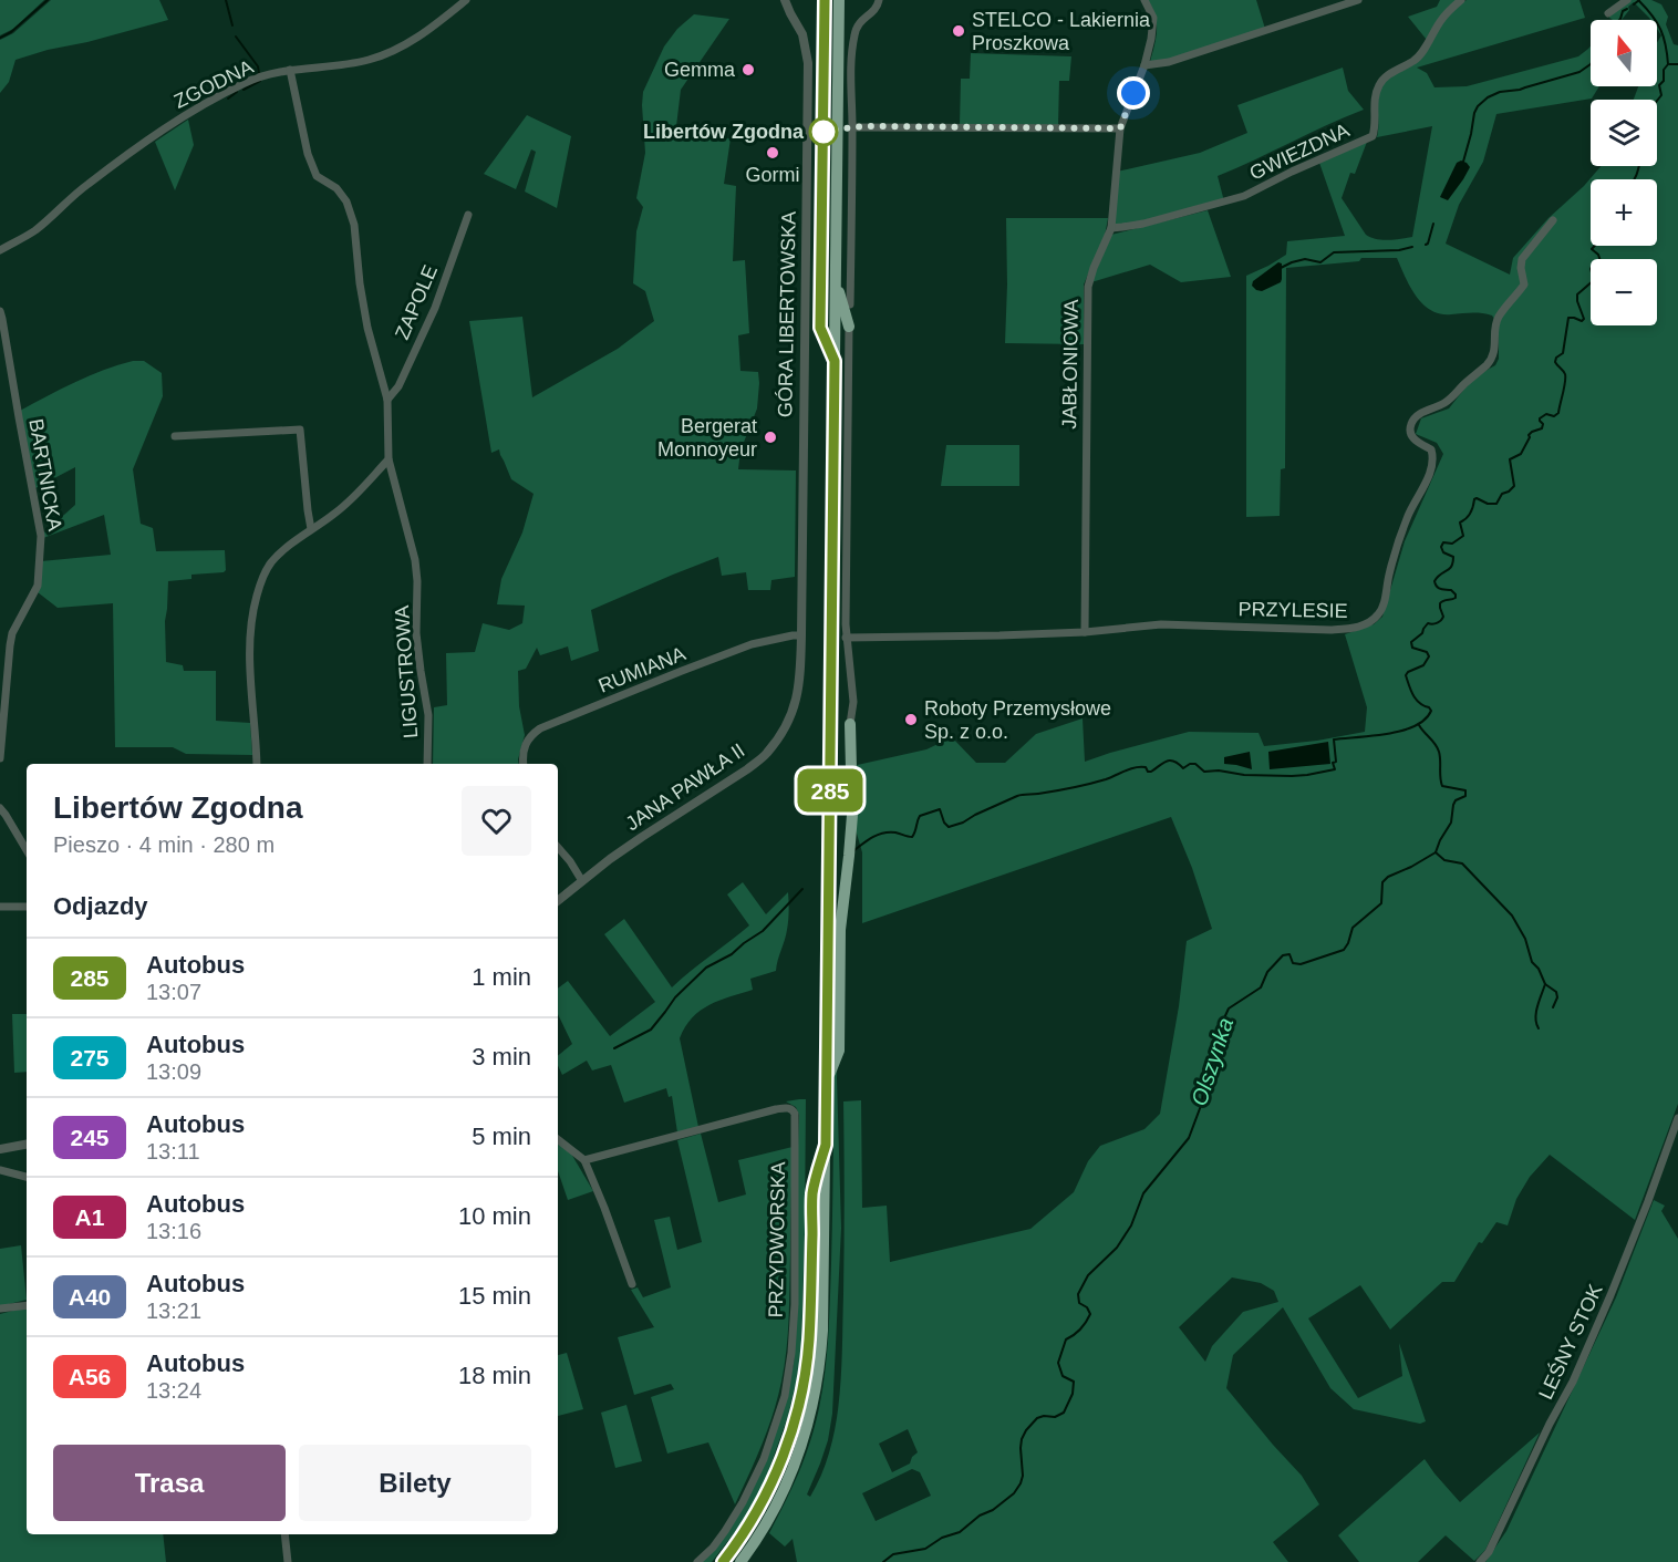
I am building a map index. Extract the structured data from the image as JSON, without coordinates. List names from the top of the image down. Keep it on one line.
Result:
{"streets":{"highway":["GÓRA LIBERTOWSKA"],"street":["ZGODNA","GWIEZDNA","ZAPOLE","JABŁONIOWA","BARTNICKA","PRZYLESIE","RUMIANA","LIGUSTROWA","JANA PAWŁA II","PRZYDWORSKA","LEŚNY STOK"]},"crossings":[["ZGODNA","LIGUSTROWA"],["GWIEZDNA","JABŁONIOWA"],["ZAPOLE","LIGUSTROWA"],["GÓRA LIBERTOWSKA","RUMIANA"],["GÓRA LIBERTOWSKA","JANA PAWŁA II"],["JABŁONIOWA","PRZYLESIE"],["RUMIANA","JANA PAWŁA II"]],"water":["Olszynka"],"places":["STELCO - Lakiernia Proszkowa","Gemma","Libertów Zgodna","Gormi","Bergerat Monnoyeur","Roboty Przemysłowe Sp. z o.o."],"lines":["bus line 285"],"north":"top","page":{"on_map":"285","map_buttons":["+","−"],"heading":[["Libertów Zgodna","Pieszo · 4 min · 280 m"],"Odjazdy"],"list":[{"mark":"285","name":"Autobus","note":"13:07","value":"1 min"},{"mark":"275","name":"Autobus","note":"13:09","value":"3 min"},{"mark":"245","name":"Autobus","note":"13:11","value":"5 min"},{"mark":"A1","name":"Autobus","note":"13:16","value":"10 min"},{"mark":"A40","name":"Autobus","note":"13:21","value":"15 min"},{"mark":"A56","name":"Autobus","note":"13:24","value":"18 min"}],"buttons":["Trasa","Bilety"]}}
